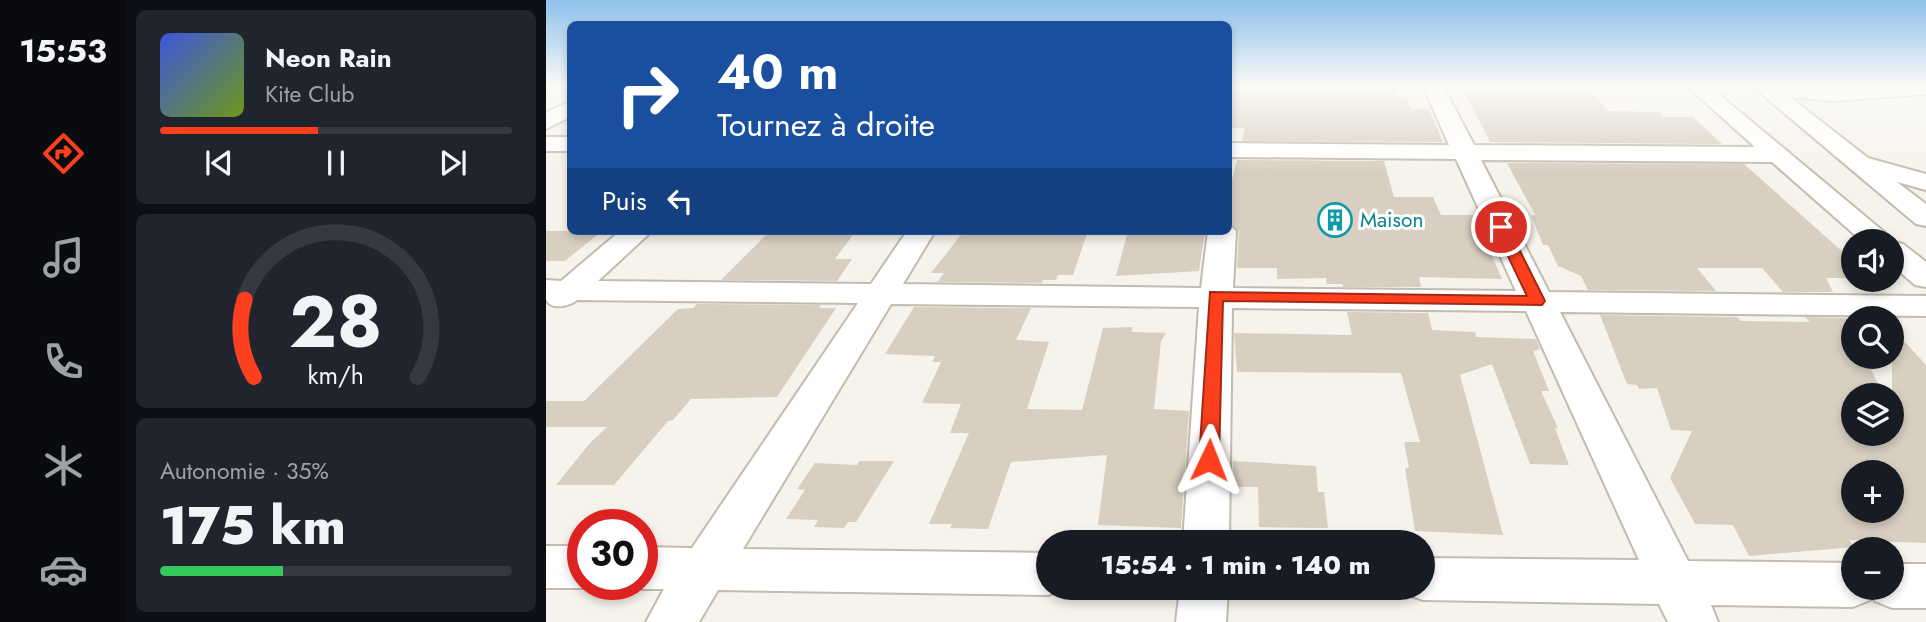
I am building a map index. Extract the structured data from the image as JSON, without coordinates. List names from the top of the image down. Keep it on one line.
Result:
{"places":{"building":["Maison"]},"page":{"tabs":"15:53","turn":["40 m","Tournez à droite"],"song":["Neon Rain","Kite Club"],"then":"Puis","map_buttons":["+","−"],"tile":["Autonomie · 35%","175 km"],"limit":"30","trip":"15:54 · 1 min · 140 m","gauge":["28","km/h"]}}
